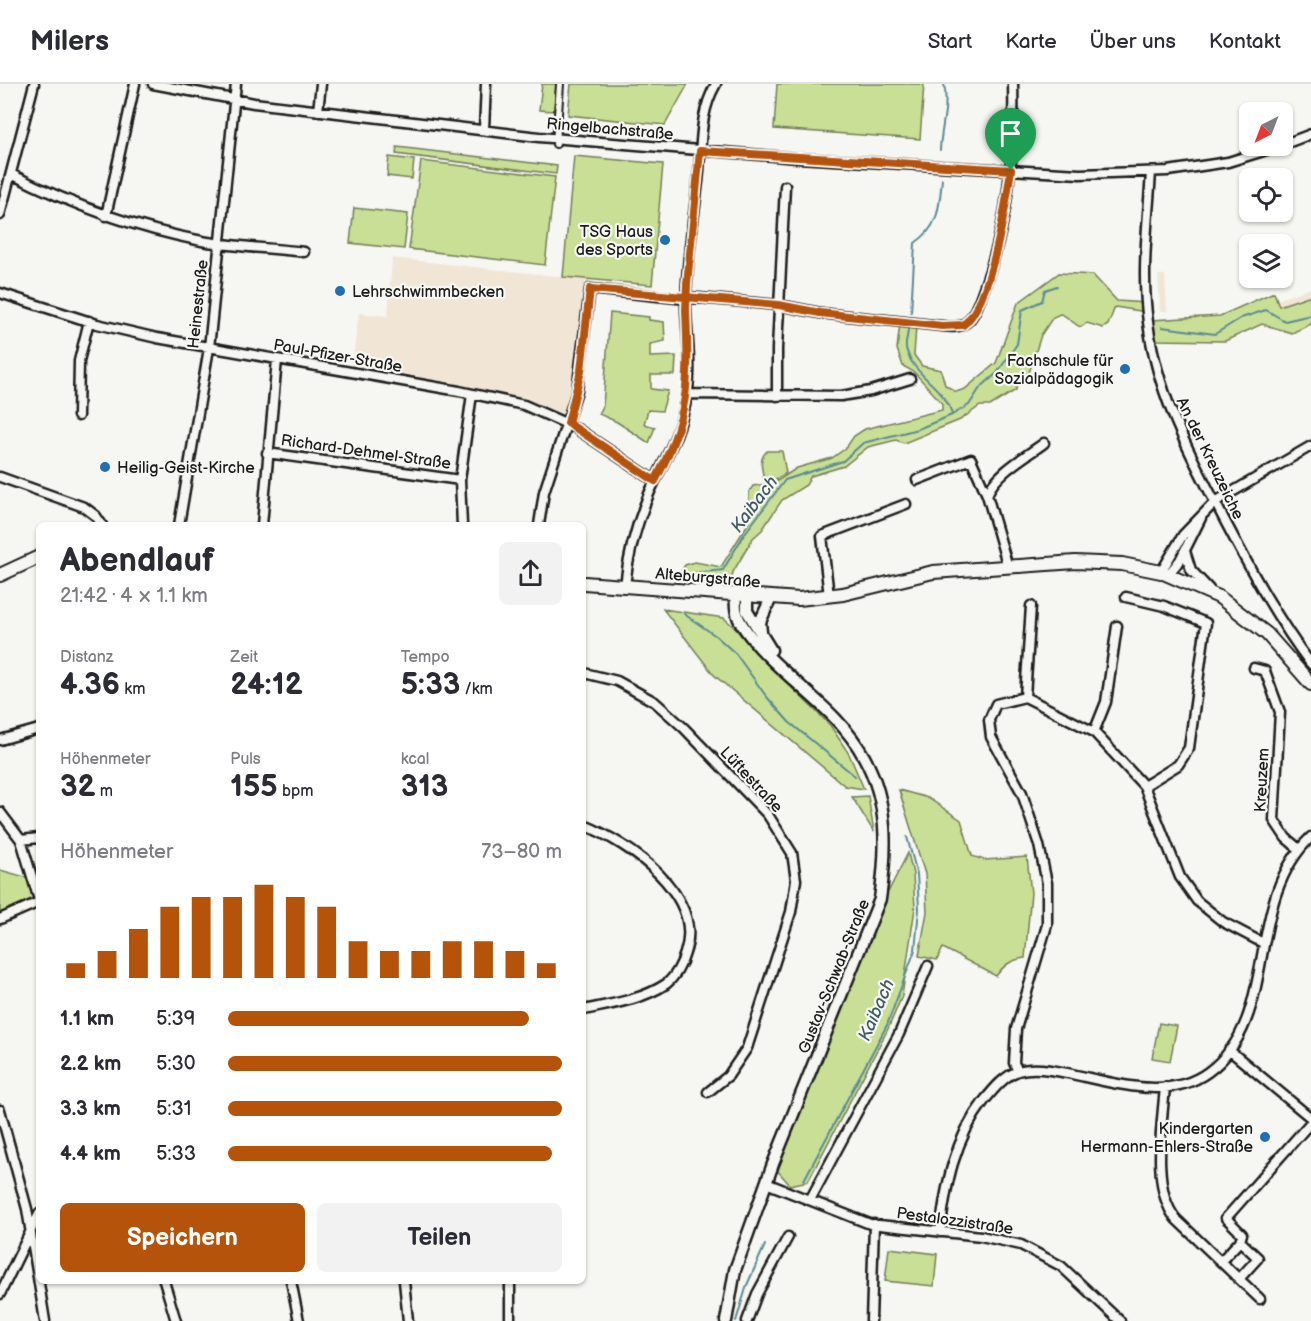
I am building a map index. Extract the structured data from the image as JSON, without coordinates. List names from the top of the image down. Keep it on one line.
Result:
{"streets":{"main road":["Alteburgstraße"],"street":["Ringelbachstraße","Heinestraße","Paul-Pfizer-Straße","Richard-Dehmel-Straße","An der Kreuzeiche","Lüftestraße","Kreuzem","Gustav-Schwab-Straße","Pestalozzistraße"]},"crossings":[["Ringelbachstraße","Heinestraße"],["Ringelbachstraße","An der Kreuzeiche"],["Heinestraße","Paul-Pfizer-Straße"],["Alteburgstraße","Gustav-Schwab-Straße"],["Gustav-Schwab-Straße","Pestalozzistraße"]],"water":["Kaibach"],"places":["TSG Haus des Sports","Lehrschwimmbecken","Fachschule für Sozialpädagogik","Heilig-Geist-Kirche","Kindergarten Hermann-Ehlers-Straße"],"north":"bottom left","page":{"header":"Milers","nav":["Start","Karte","Über uns","Kontakt"],"heading":["Abendlauf","21:42 · 4 × 1.1 km"],"stats":[["Distanz","4.36 km"],["Zeit","24:12"],["Tempo","5:33 /km"],["Höhenmeter","32 m"],["Puls","155 bpm"],["kcal","313"]],"chart":["Höhenmeter","73–80 m"],"list":[{"name":"1.1 km","note":"5:39"},{"name":"2.2 km","note":"5:30"},{"name":"3.3 km","note":"5:31"},{"name":"4.4 km","note":"5:33"}],"buttons":["Speichern","Teilen"]}}
